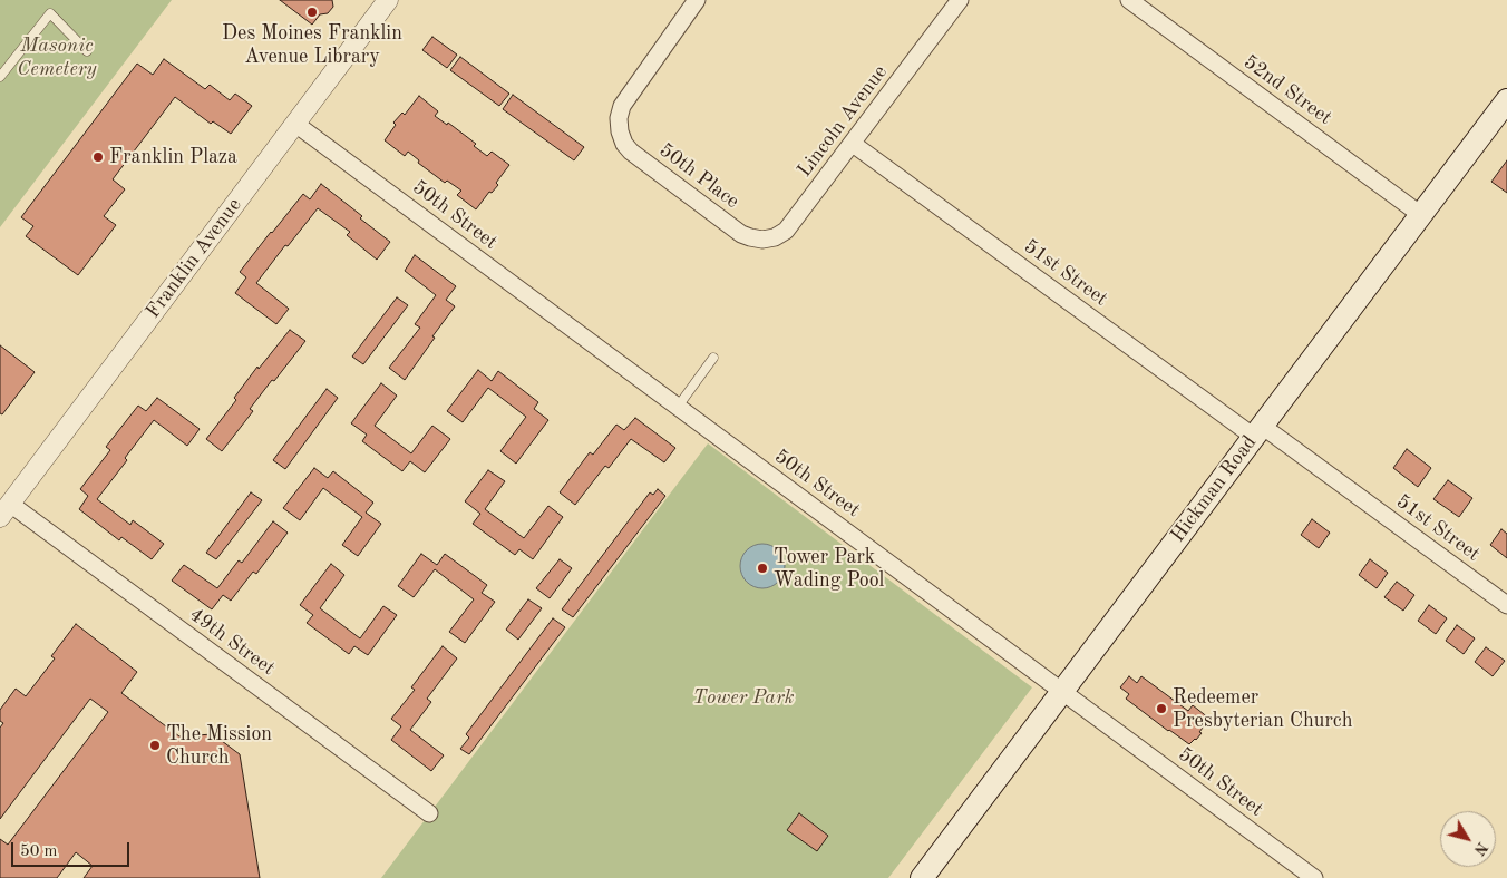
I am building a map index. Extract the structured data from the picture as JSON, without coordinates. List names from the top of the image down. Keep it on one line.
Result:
{"streets":{"main road":["Hickman Road"],"street":["52nd Street","Lincoln Avenue","50th Place","50th Street","Franklin Avenue","51st Street","49th Street"]},"crossings":[["52nd Street","Hickman Road"],["Lincoln Avenue","50th Place"],["Lincoln Avenue","51st Street"],["50th Street","Franklin Avenue"],["50th Street","Hickman Road"],["Franklin Avenue","49th Street"],["51st Street","Hickman Road"]],"parks":["Masonic Cemetery","Tower Park"],"places":["Des Moines Franklin Avenue Library","Franklin Plaza","Tower Park Wading Pool","Redeemer Presbyterian Church","The Mission Church"],"scale_bar":"50 m","north":"bottom right"}
